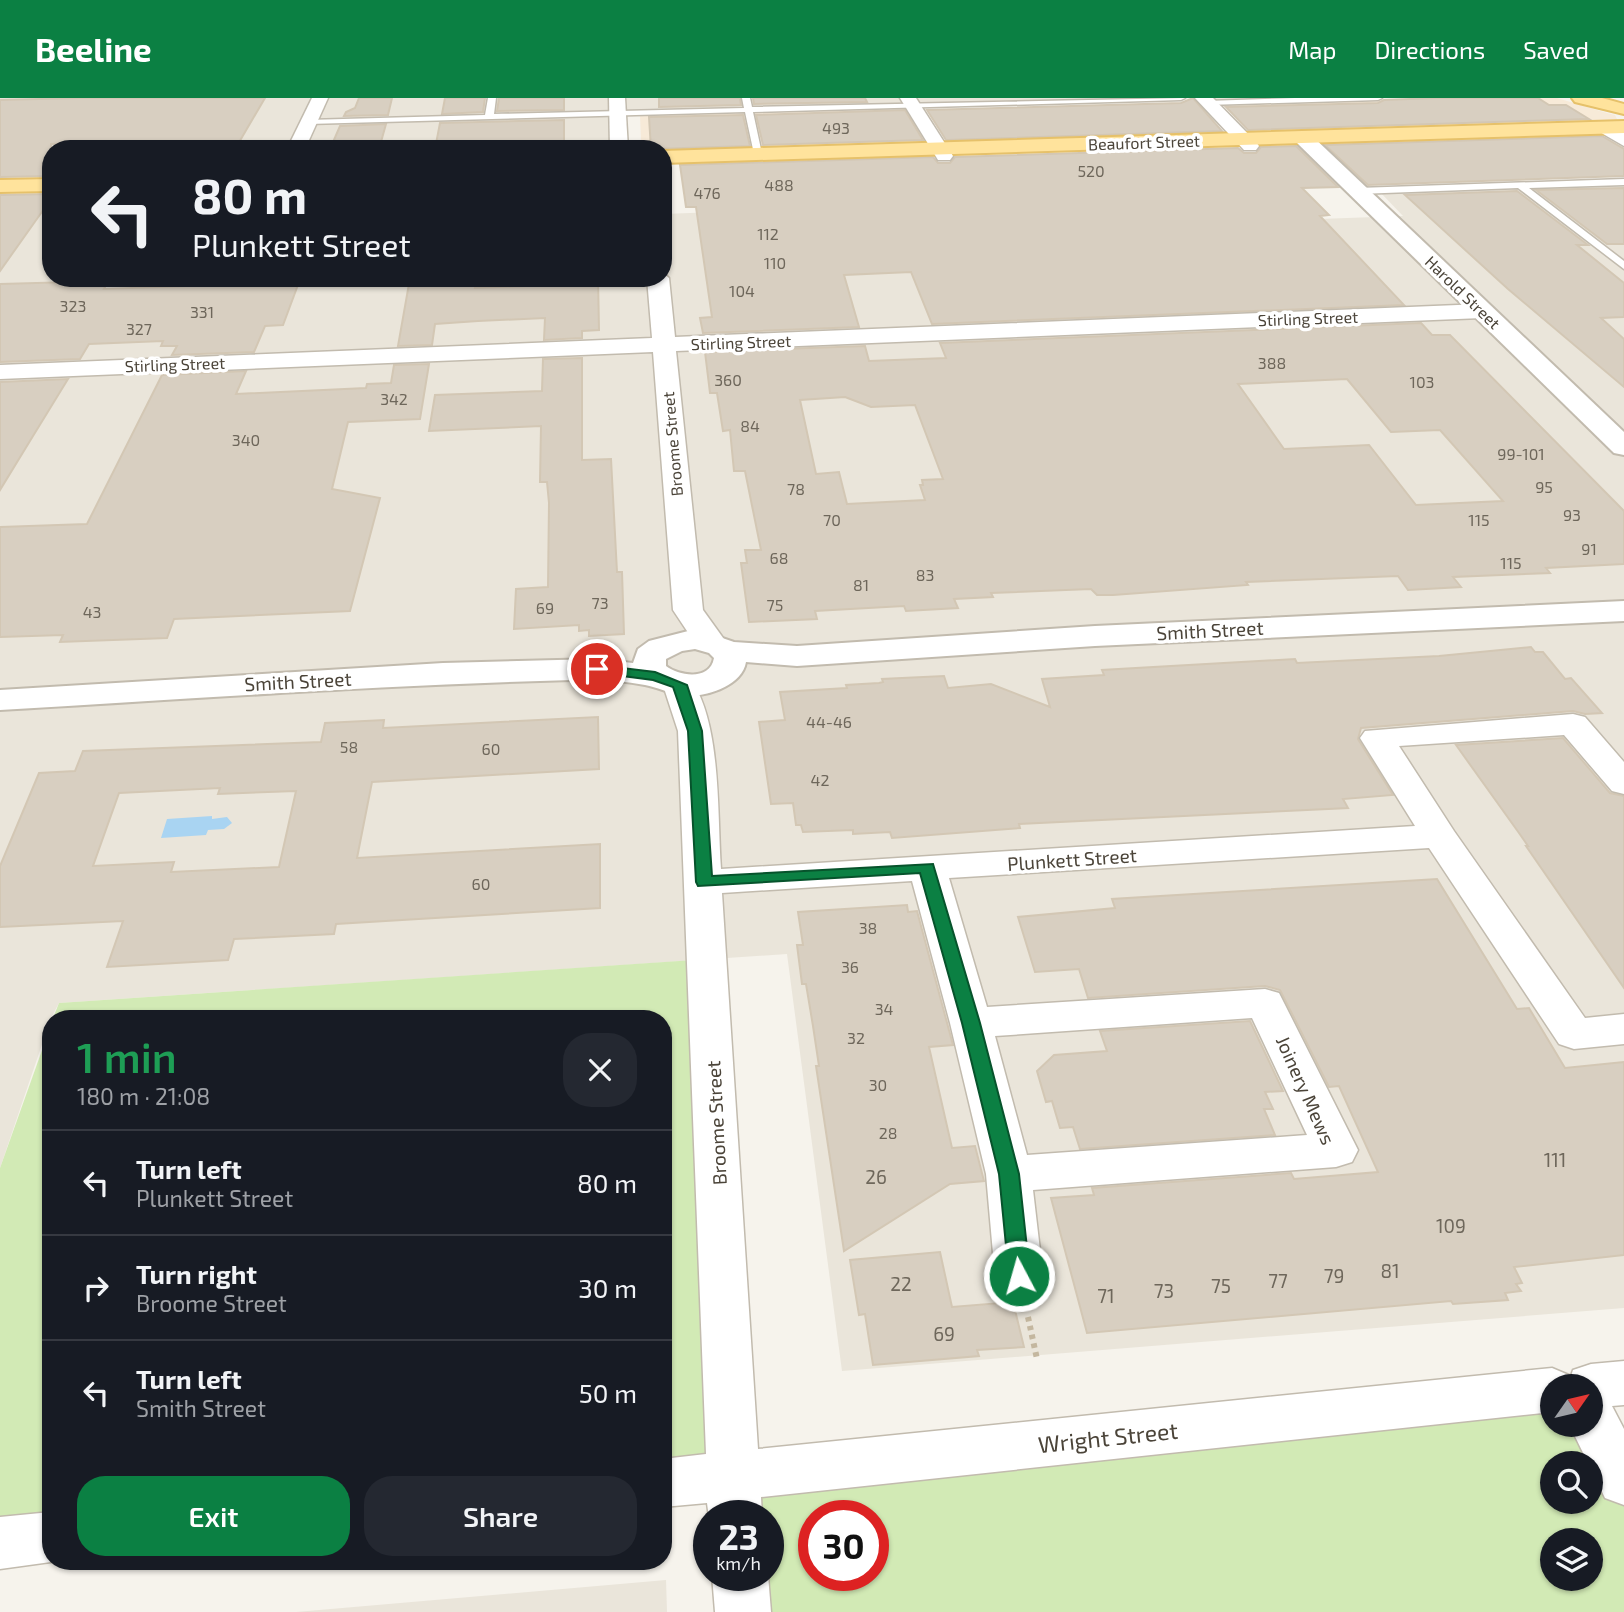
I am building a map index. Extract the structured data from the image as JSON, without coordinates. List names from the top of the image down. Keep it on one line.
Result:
{"streets":{"main road":["Beaufort Street"],"street":["Harold Street","Stirling Street","Broome Street","Smith Street","Plunkett Street","Joinery Mews","Wright Street"]},"crossings":[["Beaufort Street","Harold Street"],["Harold Street","Stirling Street"],["Stirling Street","Broome Street"],["Broome Street","Smith Street"],["Broome Street","Plunkett Street"],["Broome Street","Wright Street"]],"house_numbers":["493","520","488","476","112","110","104","323","331","327","388","360","103","342","84","340","99-101","95","78","93","70","115","91","68","115","83","81","73","75","69","43","44-46","58","60","42","60","38","36","34","32","30","28","111","26","109","81","79","77","22","75","73","71","69"],"north":"top right","page":{"header":"Beeline","nav":["Map","Directions","Saved"],"turn":["80 m","Plunkett Street"],"heading":["1 min","180 m · 21:08"],"list":[{"name":"Turn left","note":"Plunkett Street","value":"80 m"},{"name":"Turn right","note":"Broome Street","value":"30 m"},{"name":"Turn left","note":"Smith Street","value":"50 m"}],"buttons":["Exit","Share"],"speed":"23 km/h","limit":"30"}}
